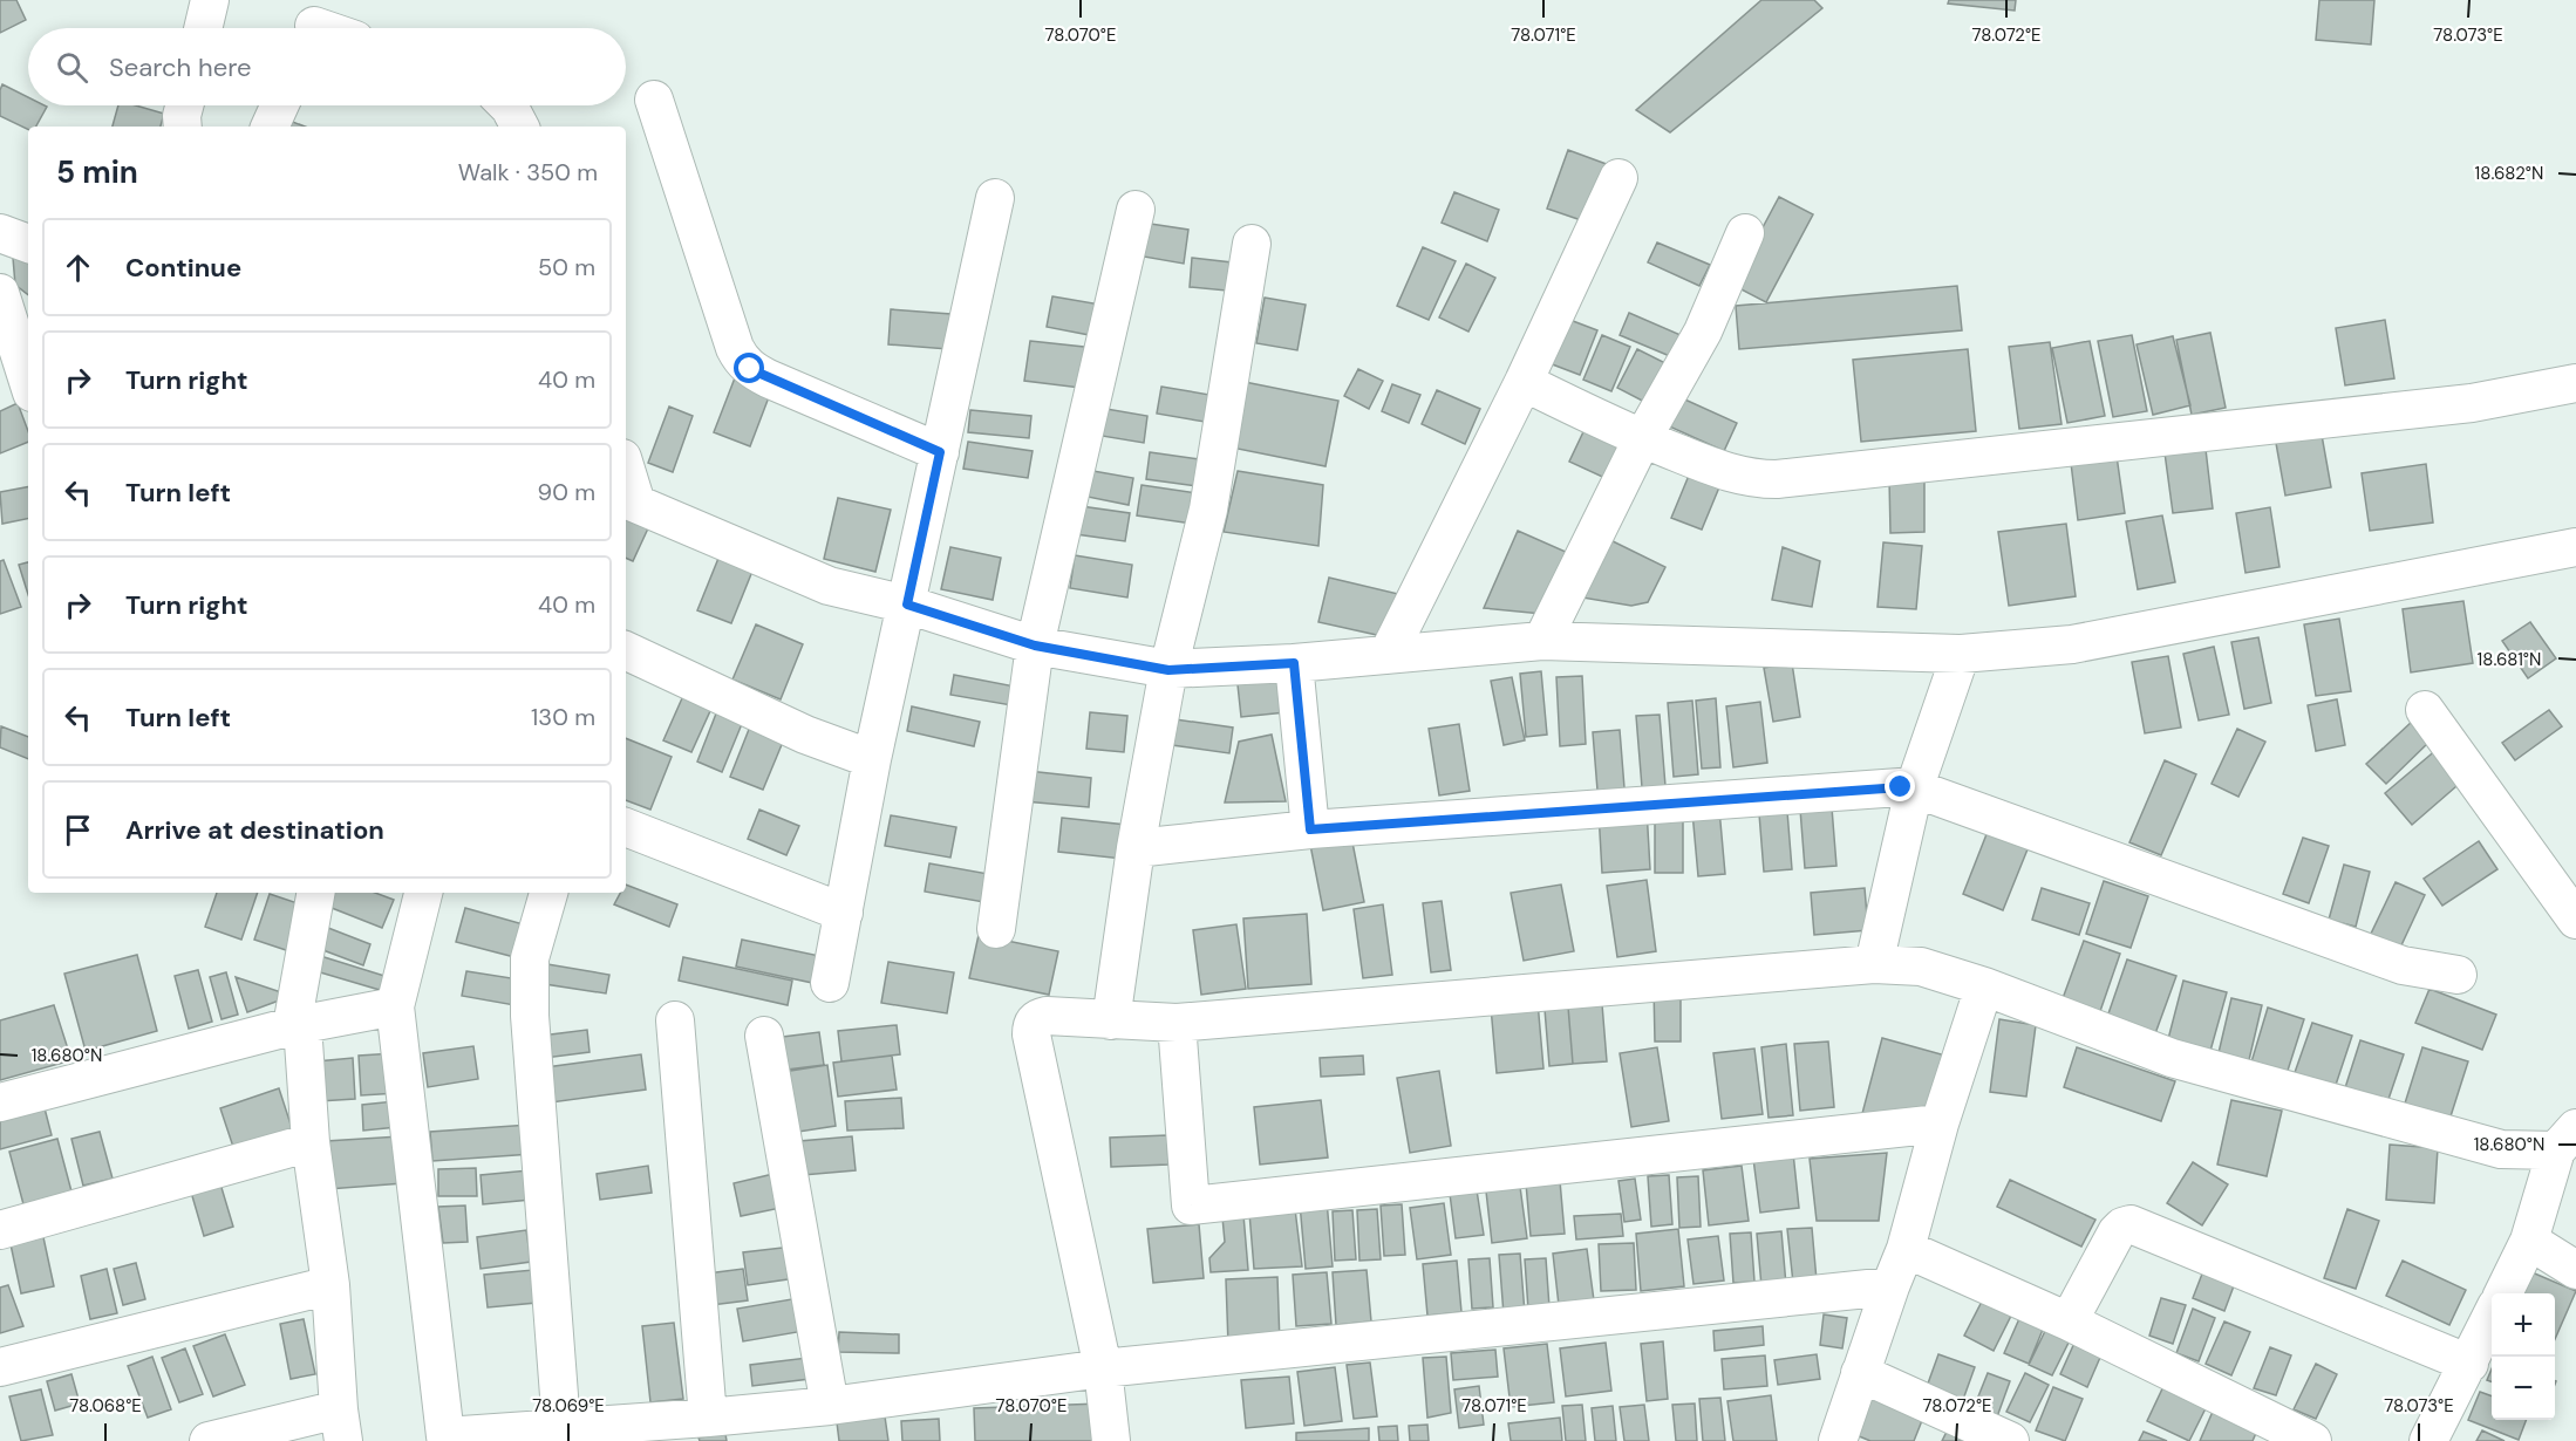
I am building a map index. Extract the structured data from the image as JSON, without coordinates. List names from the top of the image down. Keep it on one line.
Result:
{"page":{"search":"Search here","heading":["5 min","Walk · 350 m"],"list":[["Continue","50 m"],["Turn right","40 m"],["Turn left","90 m"],["Turn right","40 m"],["Turn left","130 m"],"Arrive at destination"],"map_buttons":["+","−"]},"coordinates":["78.070°E","78.071°E","78.072°E","78.073°E","18.682°N","18.681°N","18.680°N","78.068°E","78.069°E"]}
